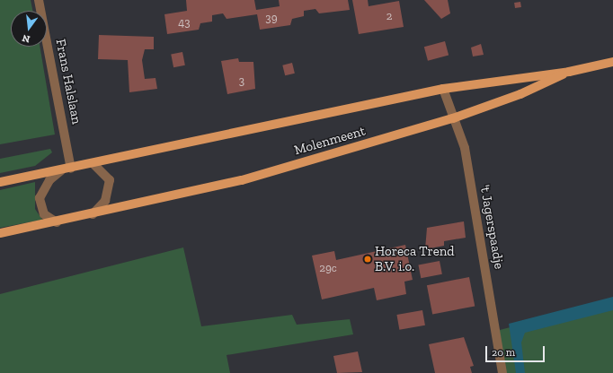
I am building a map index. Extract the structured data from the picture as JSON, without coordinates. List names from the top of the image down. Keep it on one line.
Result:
{"streets":{"main road":["Molenmeent"],"street":["Frans Halslaan","'t Jagerspaadje"]},"crossings":[["Frans Halslaan","Molenmeent"],["Molenmeent","'t Jagerspaadje"]],"places":["Horeca Trend B.V. i.o."],"house_numbers":["2","39","43","3","29c"],"scale_bar":"20 m","north":"bottom"}
